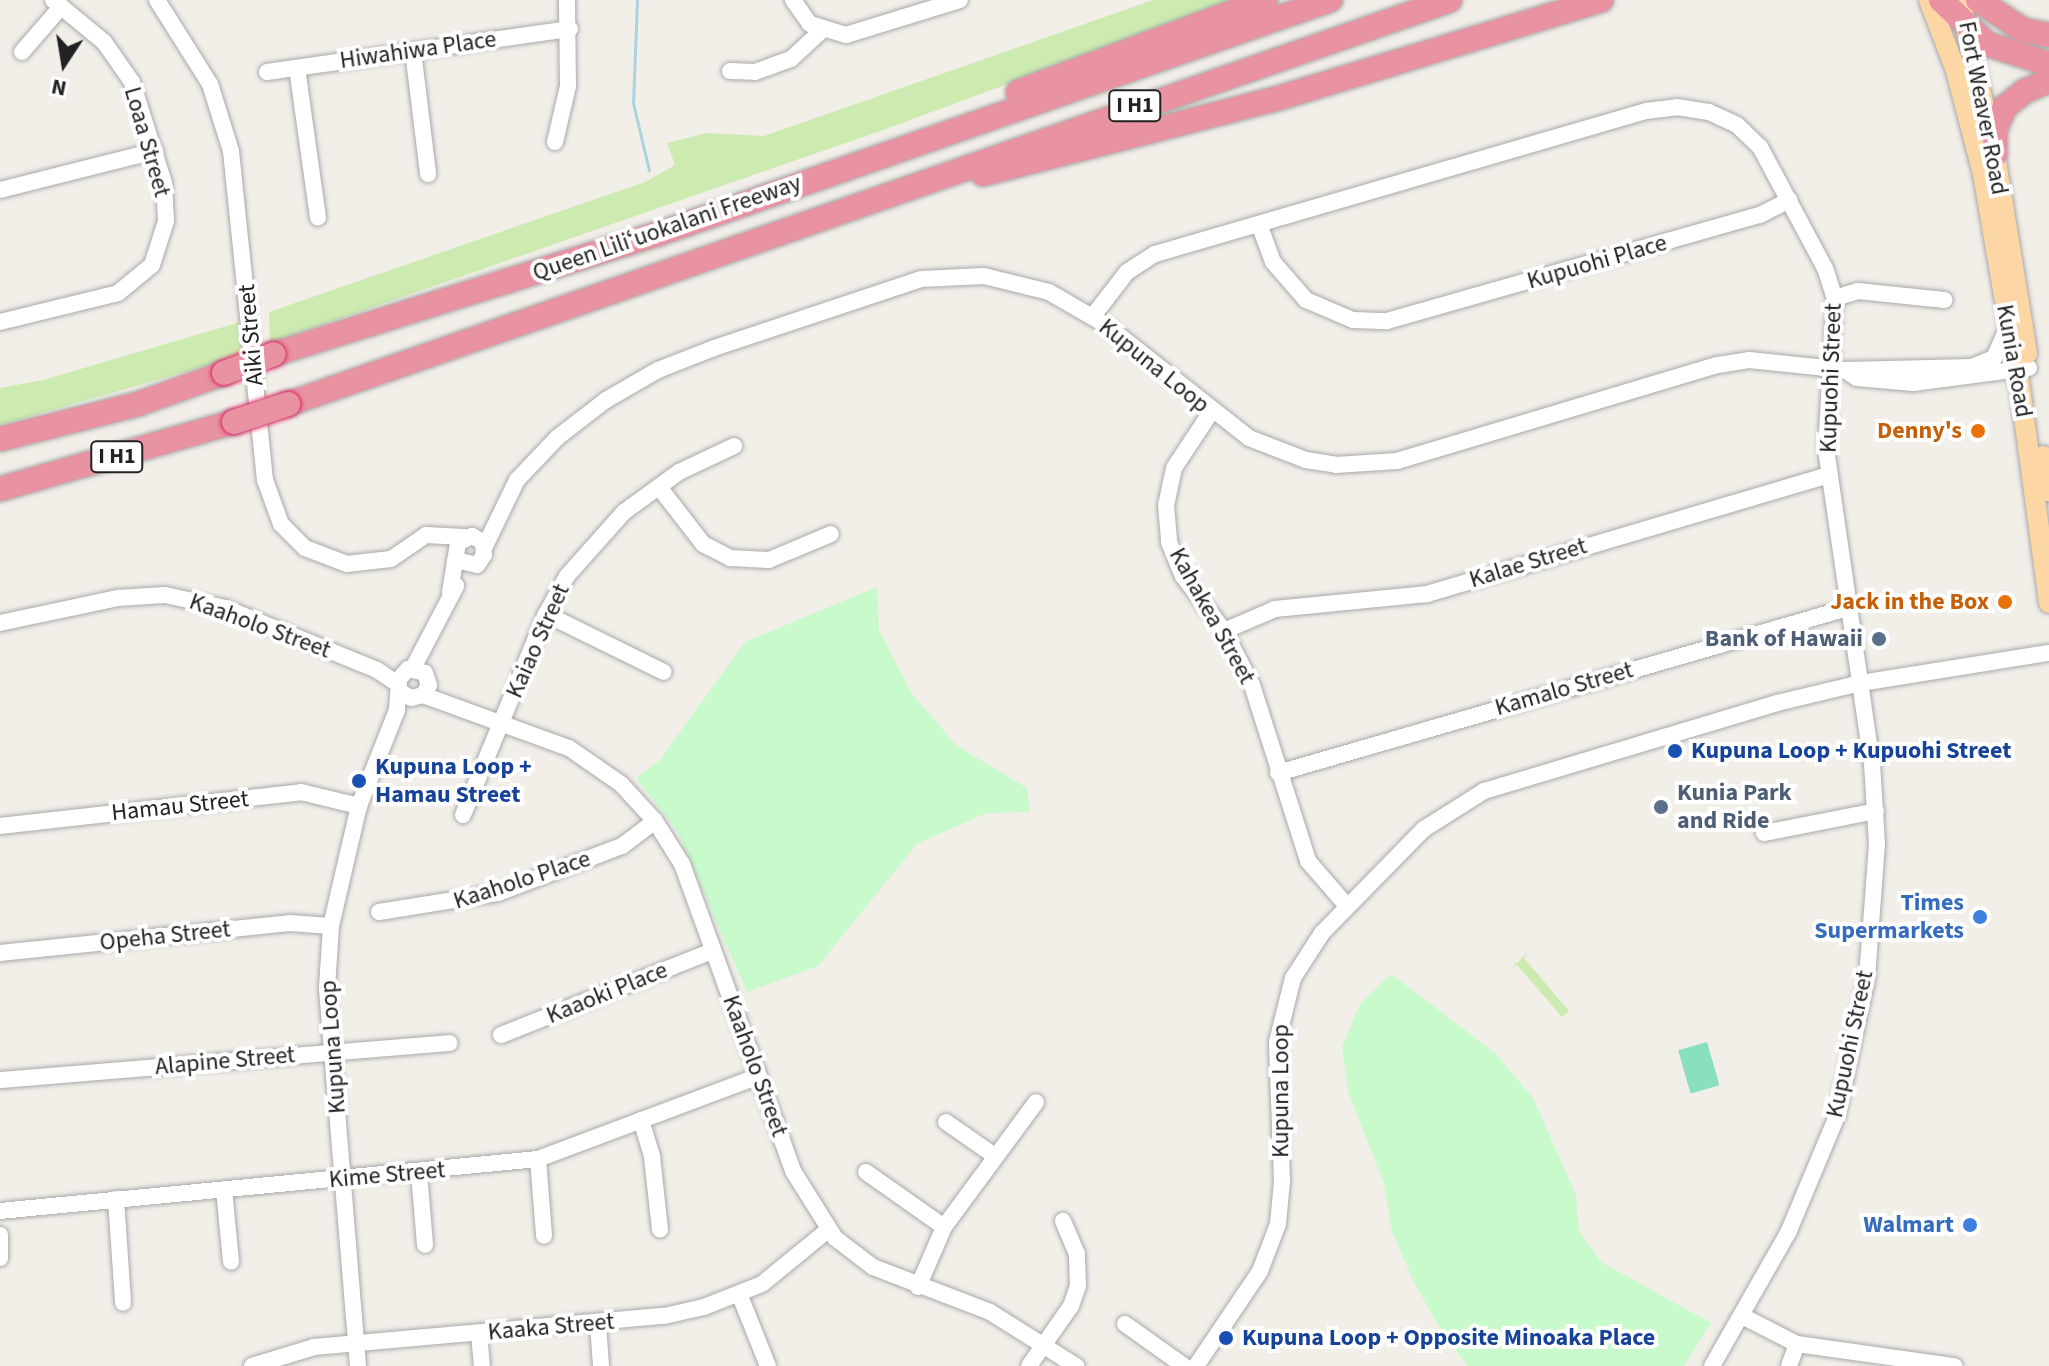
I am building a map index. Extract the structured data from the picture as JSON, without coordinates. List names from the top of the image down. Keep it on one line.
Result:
{"streets":{"highway":["I H1","Queen Liliʻuokalani Freeway"],"main road":["Fort Weaver Road","Kunia Road"],"street":["Hiwahiwa Place","Loaa Street","Kupuohi Place","Aiki Street","Kupuna Loop","Kupuohi Street","Kalae Street","Kahakea Street","Kaaholo Street","Kaiao Street","Kamalo Street","Hamau Street","Kaaholo Place","Opeha Street","Kaaoki Place","Alapine Street","Kime Street","Kaaka Street"]},"crossings":[["Fort Weaver Road","Kunia Road"],["Kupuohi Place","Kupuohi Street"],["Aiki Street","Kupuna Loop"],["Kunia Road","Kupuna Loop"],["Kupuna Loop","Kupuohi Street"],["Kupuna Loop","Kahakea Street"],["Kupuna Loop","Kaaholo Street"],["Kupuna Loop","Hamau Street"],["Kupuna Loop","Opeha Street"],["Kupuna Loop","Alapine Street"],["Kupuna Loop","Kime Street"],["Kupuna Loop","Kaaka Street"],["Kupuohi Street","Kalae Street"],["Kupuohi Street","Kamalo Street"],["Kalae Street","Kahakea Street"],["Kahakea Street","Kamalo Street"],["Kaaholo Street","Kaiao Street"],["Kaaholo Street","Kaaholo Place"],["Kaaholo Street","Kaaoki Place"],["Kaaholo Street","Kime Street"],["Kaaholo Street","Kaaka Street"]],"places":["Denny's","Jack in the Box","Bank of Hawaii","Kupuna Loop + Kupuohi Street","Kupuna Loop + Hamau Street","Kunia Park and Ride","Times Supermarkets","Walmart","Kupuna Loop + Opposite Minoaka Place"],"north":"bottom"}
